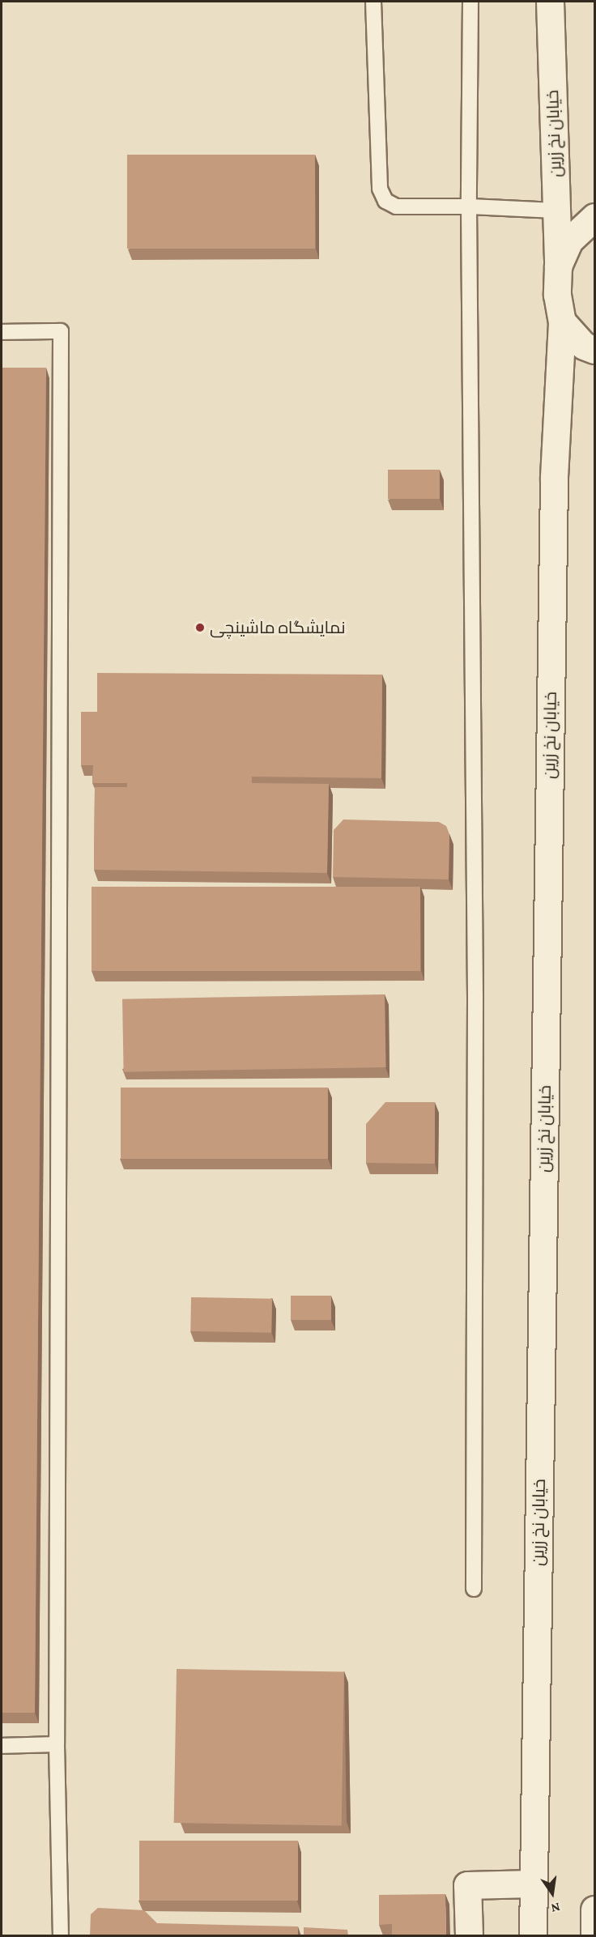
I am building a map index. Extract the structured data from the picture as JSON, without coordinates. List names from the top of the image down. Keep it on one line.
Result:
{"streets":{"street":["خیابان نخ زرین"]},"places":["نمایشگاه ماشینچی"],"north":"bottom"}
